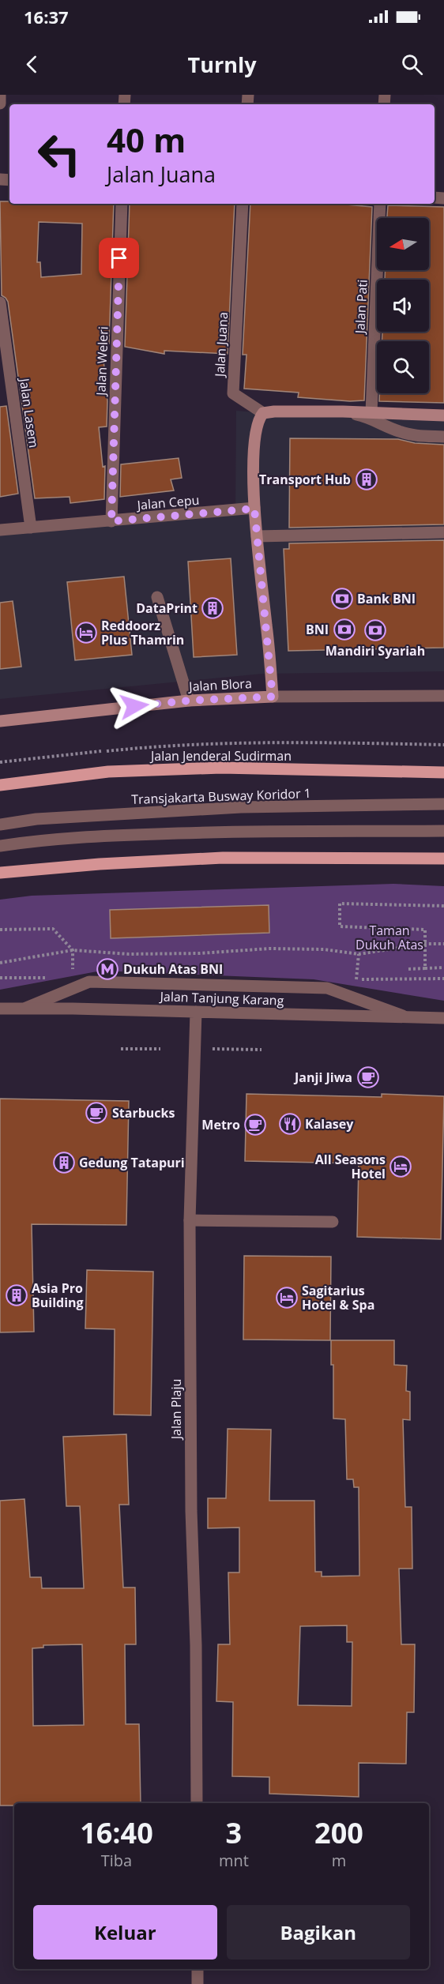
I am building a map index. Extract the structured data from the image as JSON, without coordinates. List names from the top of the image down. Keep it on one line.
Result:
{"streets":{"main road":["Jalan Jenderal Sudirman"],"street":["Jalan Pati","Jalan Juana","Jalan Weleri","Jalan Lasem","Jalan Cepu","Jalan Blora","Transjakarta Busway Koridor 1","Jalan Tanjung Karang","Jalan Plaju"]},"crossings":[["Jalan Weleri","Jalan Cepu"],["Jalan Lasem","Jalan Cepu"],["Jalan Tanjung Karang","Jalan Plaju"]],"parks":["Taman Dukuh Atas"],"places":{"building":["Transport Hub","DataPrint","Gedung Tatapuri","Asia Pro Building"],"bank":["Bank BNI","BNI","Mandiri Syariah"],"hotel":["Reddoorz Plus Thamrin","All Seasons Hotel","Sagitarius Hotel & Spa"],"metro station":["Dukuh Atas BNI"],"cafe":["Janji Jiwa","Starbucks","Metro"],"restaurant":["Kalasey"]},"north":"left","page":{"status":"16:37","header":"Turnly","turn":["40 m","Jalan Juana"],"eta":["16:40","Tiba","3","mnt","200","m"],"buttons":["Keluar","Bagikan"]}}
